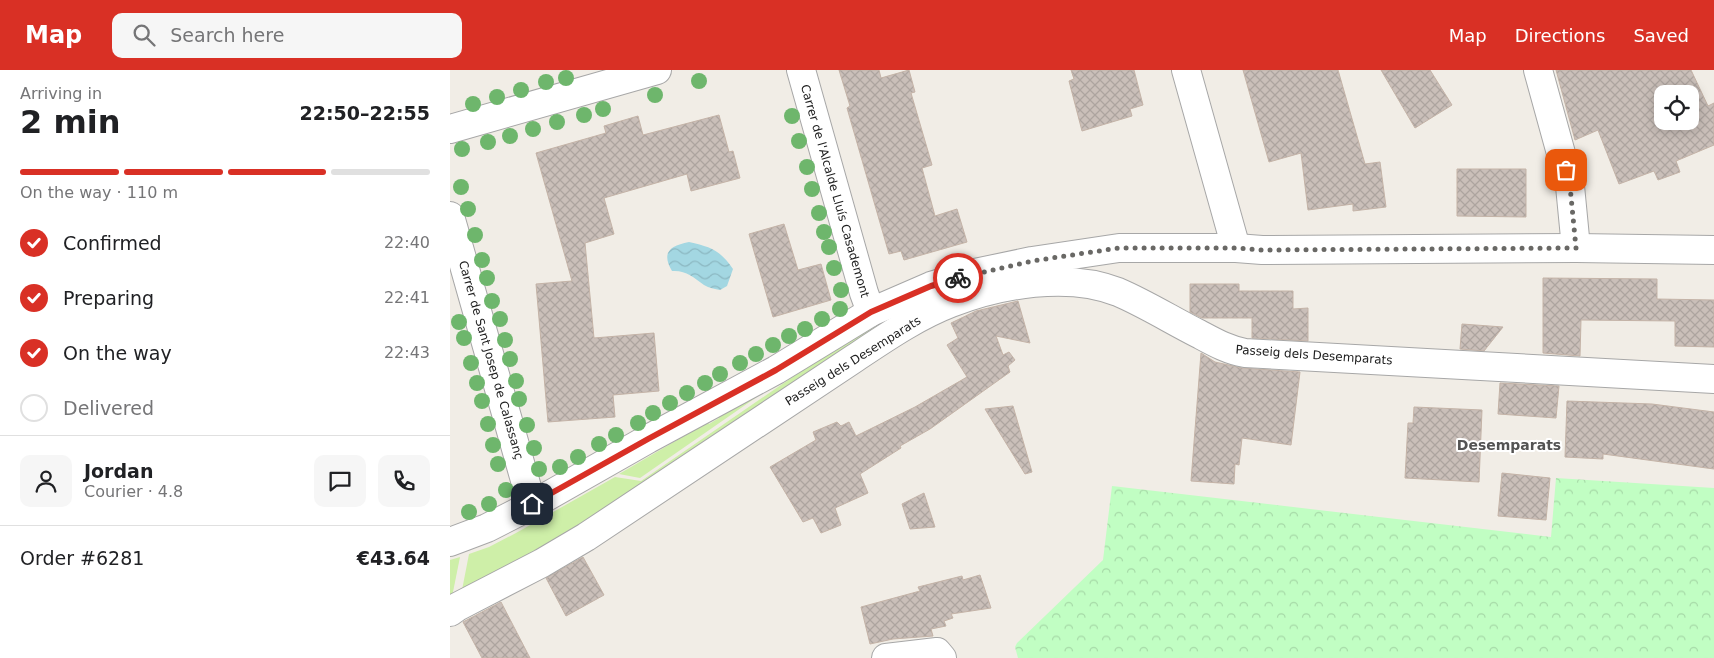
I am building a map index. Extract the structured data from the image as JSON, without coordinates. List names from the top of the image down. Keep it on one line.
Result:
{"streets":{"street":["Carrer de l'Alcalde Lluís Casademont","Passeig dels Desemparats","Carrer de Sant Josep de Calassanç"]},"districts":["Desemparats"],"page":{"header":"Map","search":"Search here","nav":["Map","Directions","Saved"],"heading":["2 min","Arriving in","22:50–22:55"],"panel":["Jordan","Courier · 4.8","Order #6281","€43.64"],"bar":"On the way · 110 m","list":[["Confirmed","22:40"],["Preparing","22:41"],["On the way","22:43"],"Delivered"]}}
